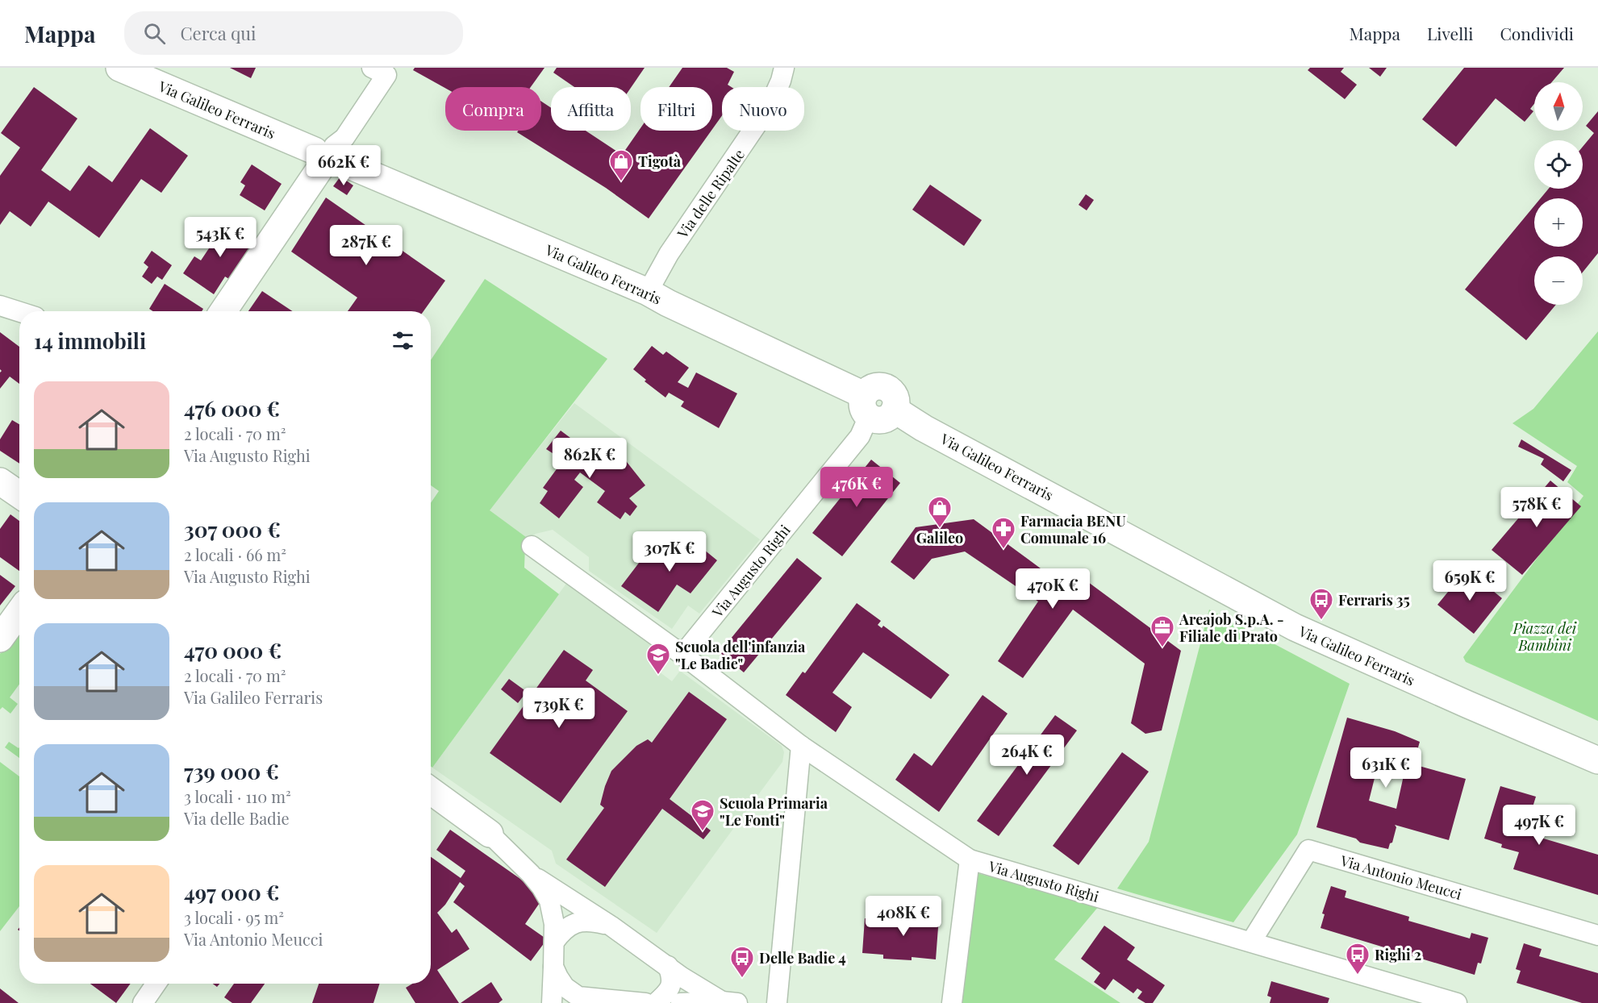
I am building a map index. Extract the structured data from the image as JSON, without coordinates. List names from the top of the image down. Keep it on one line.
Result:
{"streets":{"street":["Via Galileo Ferraris","Via delle Ripalte","Via Augusto Righi","Via Antonio Meucci"]},"crossings":[["Via Galileo Ferraris","Via delle Ripalte"],["Via Galileo Ferraris","Via Augusto Righi"],["Via Augusto Righi","Via Antonio Meucci"]],"parks":["Piazza dei Bambini"],"places":{"shop":["Tigotà","Galileo"],"pharmacy":["Farmacia BENU Comunale 16"],"bus stop":["Ferraris 35","Righi 2","Delle Badie 4"],"office":["Areajob S.p.A. - Filiale di Prato"],"school or university":["Scuola dell'infanzia \"Le Badie\"","Scuola Primaria \"Le Fonti\""]},"north":"top","page":{"header":"Mappa","search":"Cerca qui","nav":["Mappa","Livelli","Condividi"],"map_buttons":["+","−"],"chip":["Compra","Affitta","Filtri","Nuovo"],"price":["662K €","543K €","287K €","862K €","476K €","578K €","307K €","659K €","470K €","739K €","264K €","631K €","497K €","408K €"],"heading":"14 immobili","list":[{"name":"476 000 €","note":"2 locali · 70 m² · Via Augusto Righi"},{"name":"307 000 €","note":"2 locali · 66 m² · Via Augusto Righi"},{"name":"470 000 €","note":"2 locali · 70 m² · Via Galileo Ferraris"},{"name":"739 000 €","note":"3 locali · 110 m² · Via delle Badie"},{"name":"497 000 €","note":"3 locali · 95 m² · Via Antonio Meucci"}]}}
